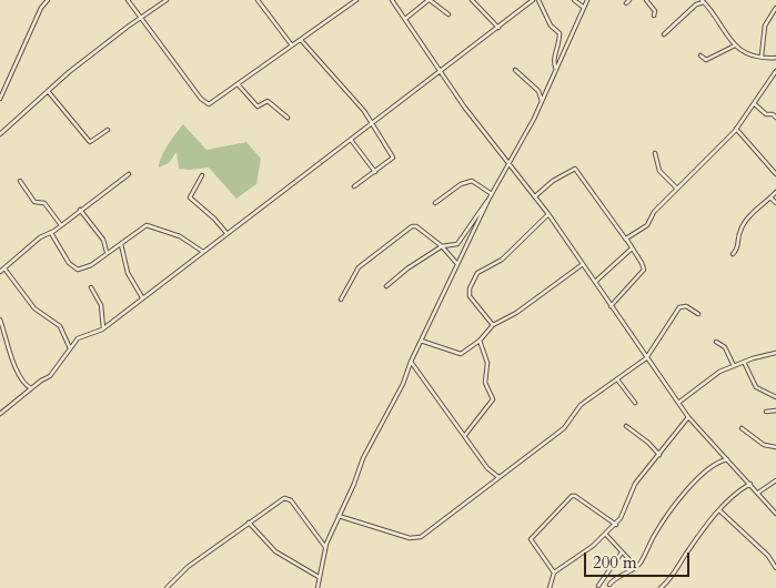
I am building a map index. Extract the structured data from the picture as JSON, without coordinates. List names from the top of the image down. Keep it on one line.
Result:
{"scale_bar":"200 m"}
